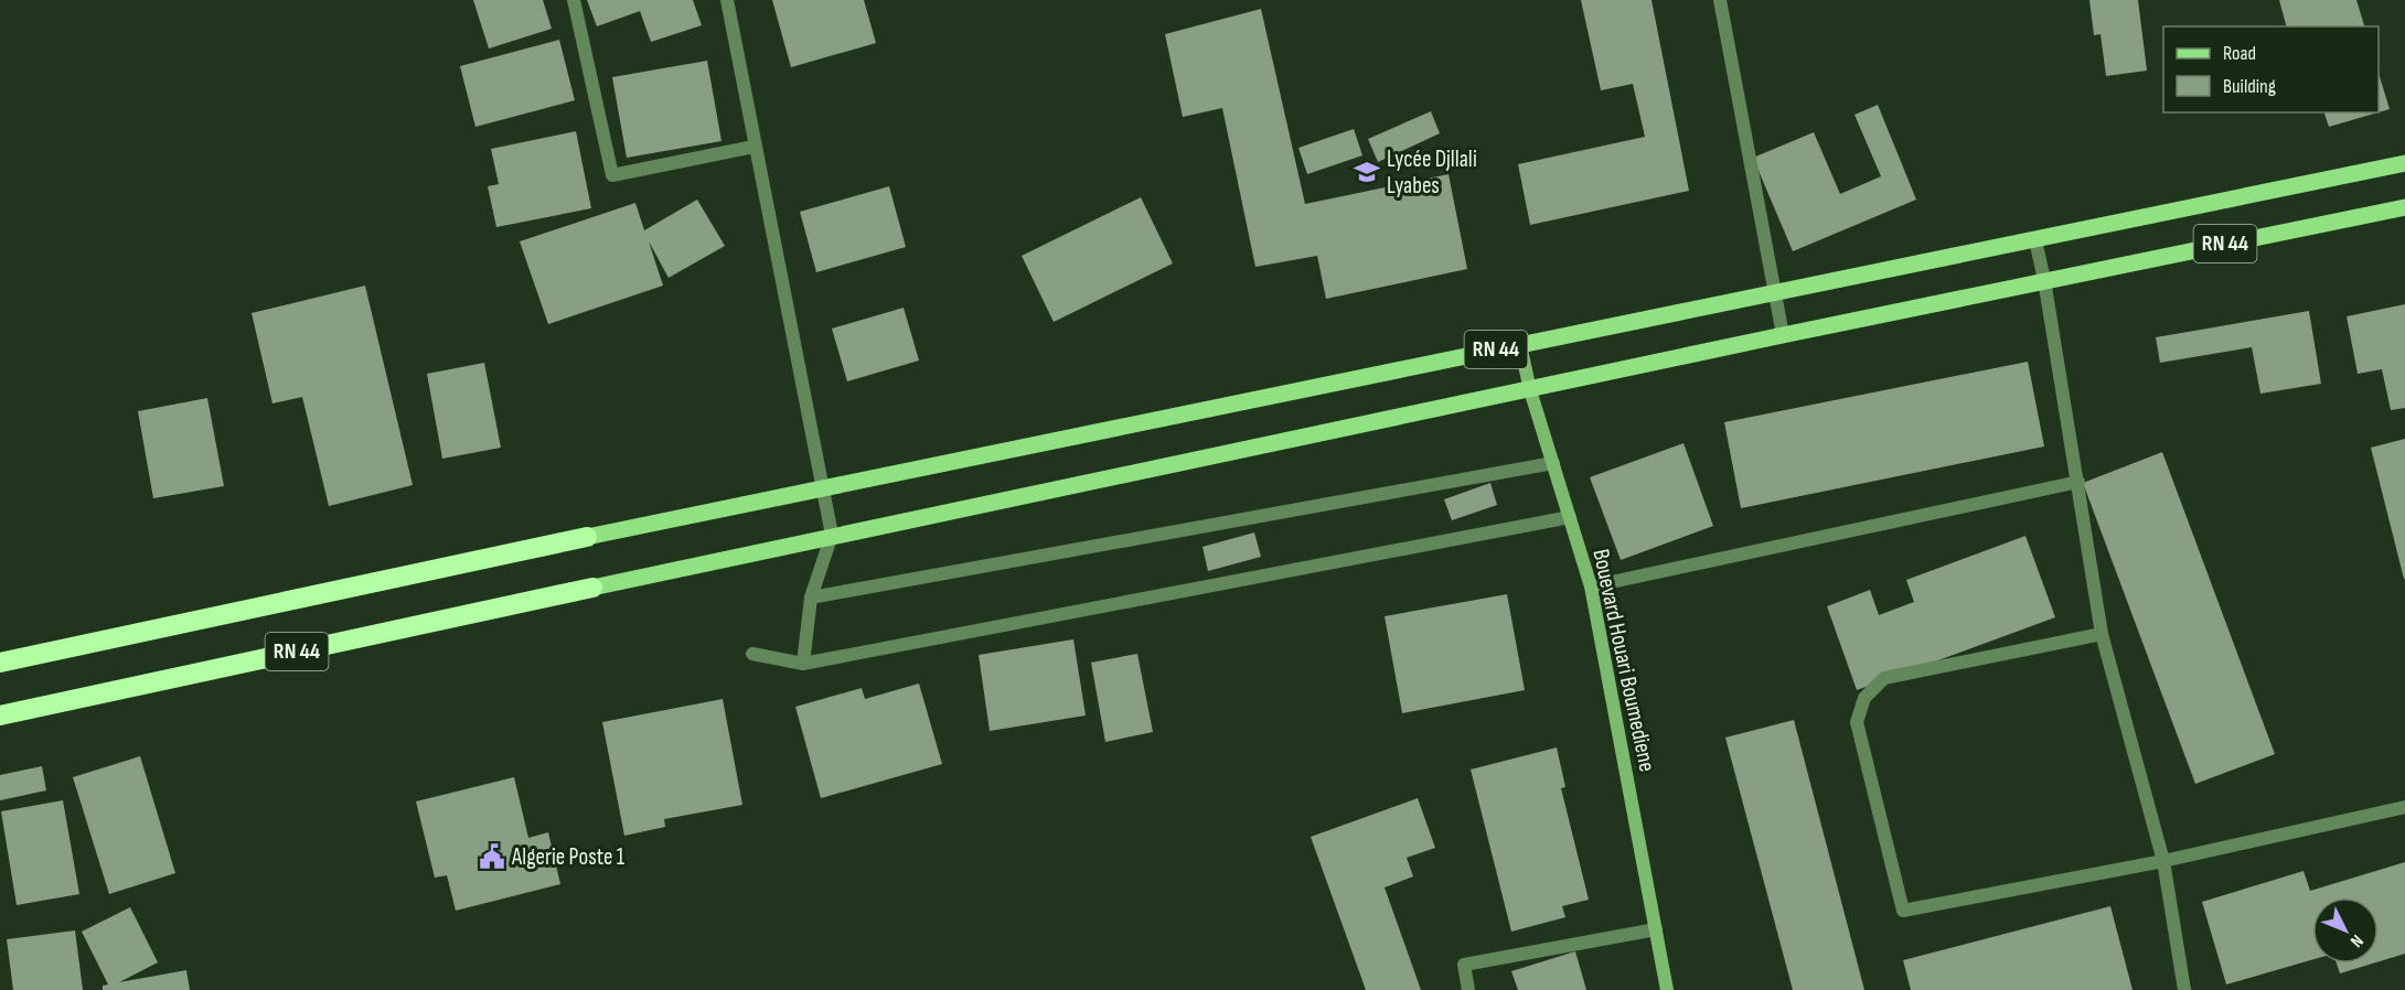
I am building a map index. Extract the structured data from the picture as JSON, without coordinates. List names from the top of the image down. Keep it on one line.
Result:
{"streets":{"highway":["RN 44"],"street":["Bouevard Houari Boumediene"]},"crossings":[["RN 44","Bouevard Houari Boumediene"]],"places":{"school or university":["Lycée Djllali Lyabes"],"public building":["Algerie Poste 1"]},"legend":["Road","Building"],"north":"bottom right"}
